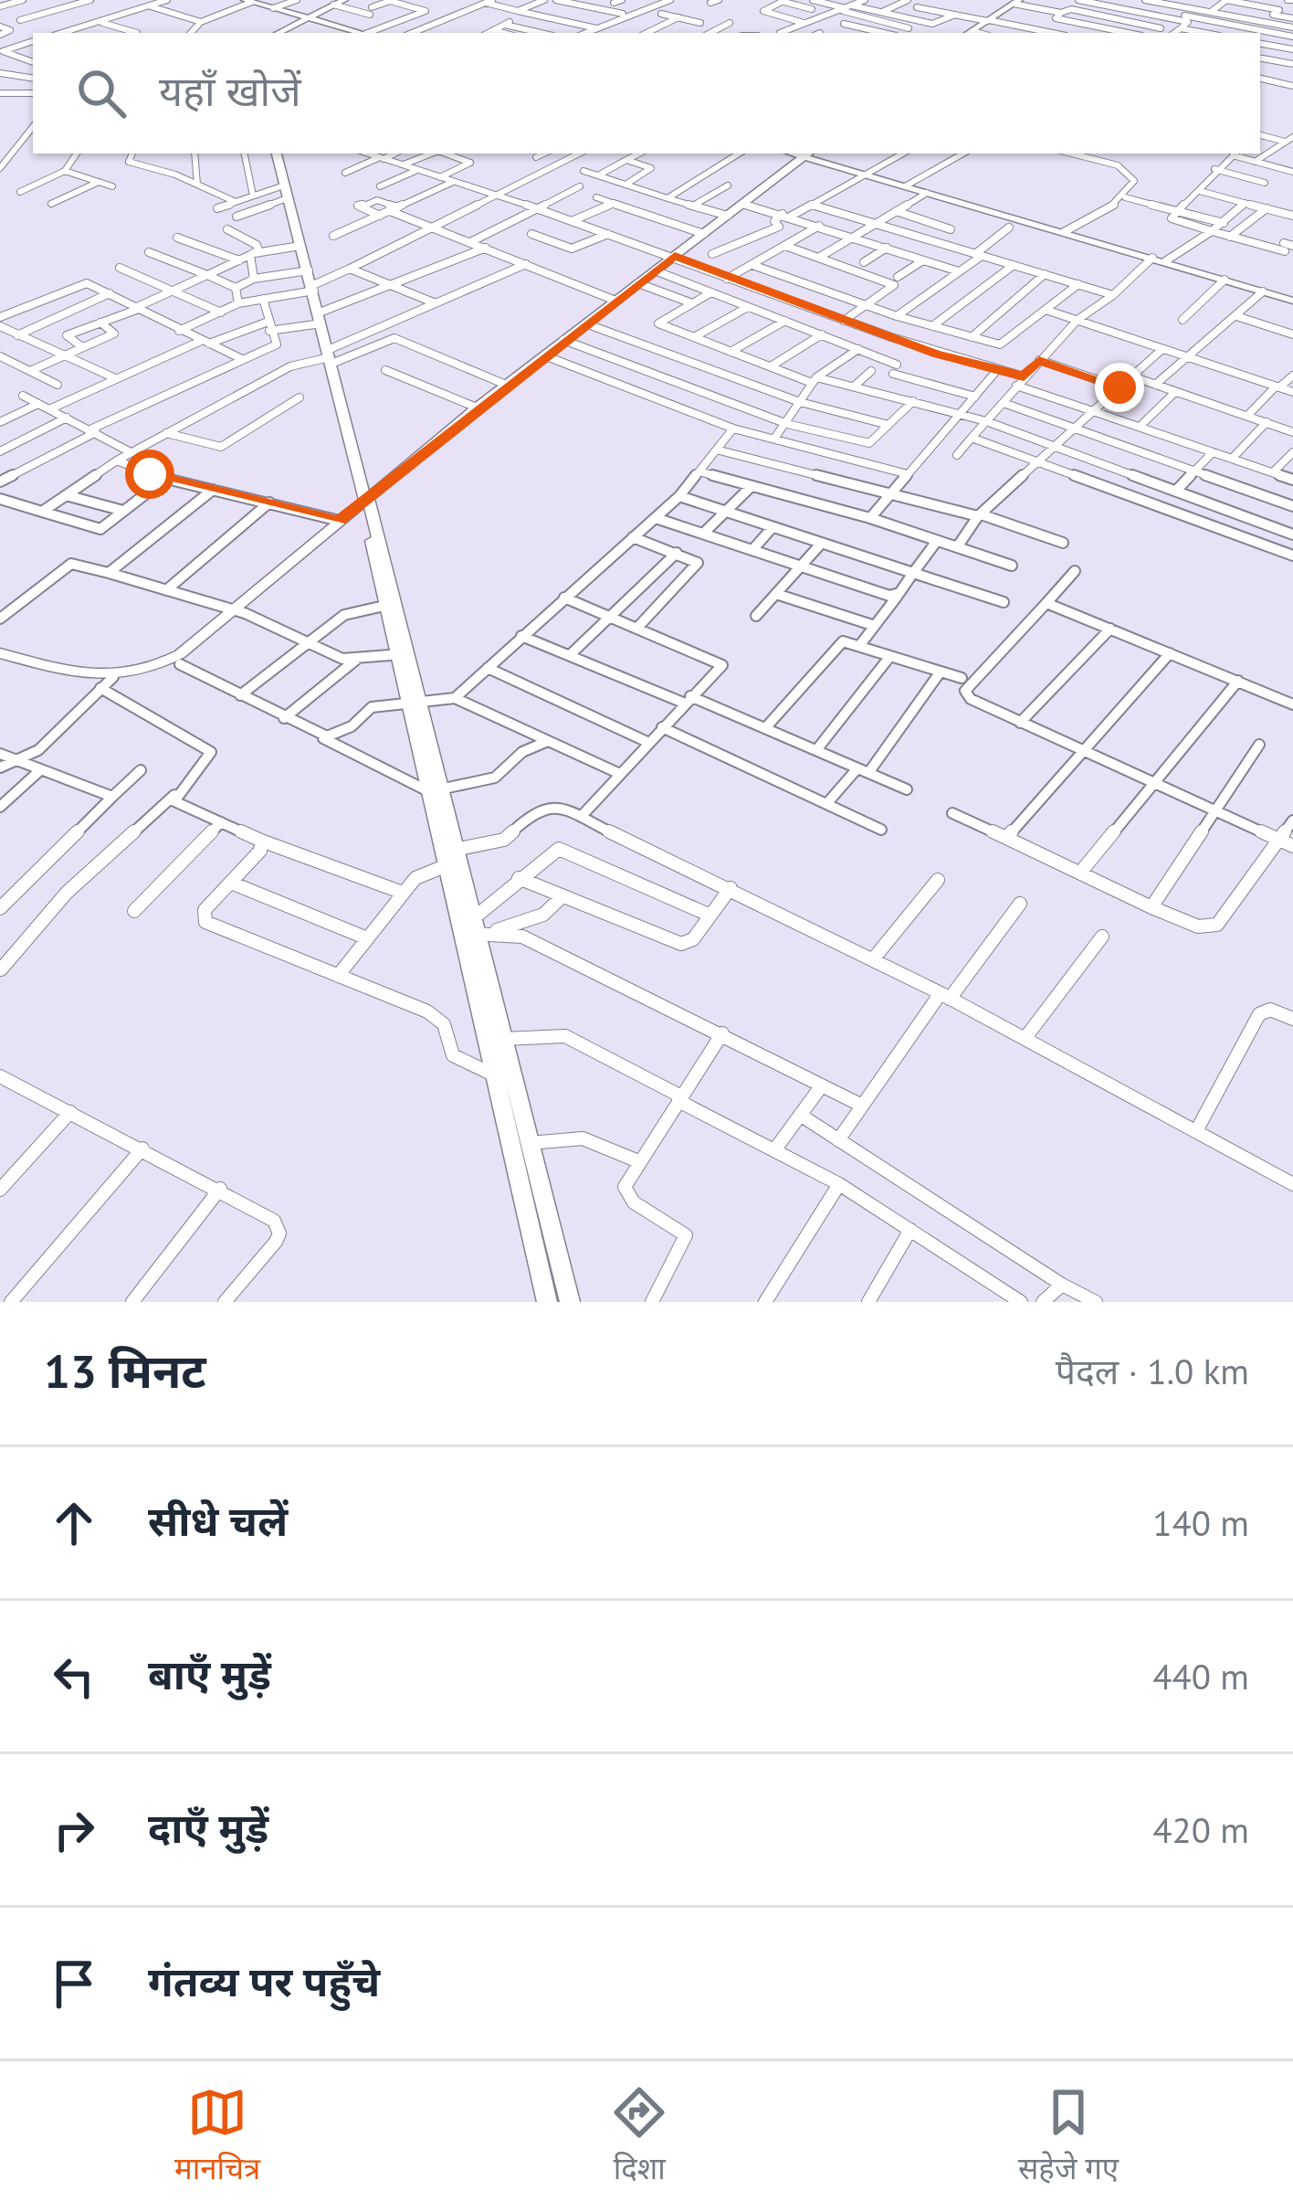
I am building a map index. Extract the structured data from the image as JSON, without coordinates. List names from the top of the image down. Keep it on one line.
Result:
{"page":{"search":"यहाँ खोजें","heading":["13 मिनट","पैदल · 1.0 km"],"list":[["सीधे चलें","140 m"],["बाएँ मुड़ें","440 m"],["दाएँ मुड़ें","420 m"],"गंतव्य पर पहुँचे"],"nav":["मानचित्र","दिशा","सहेजे गए"]}}
